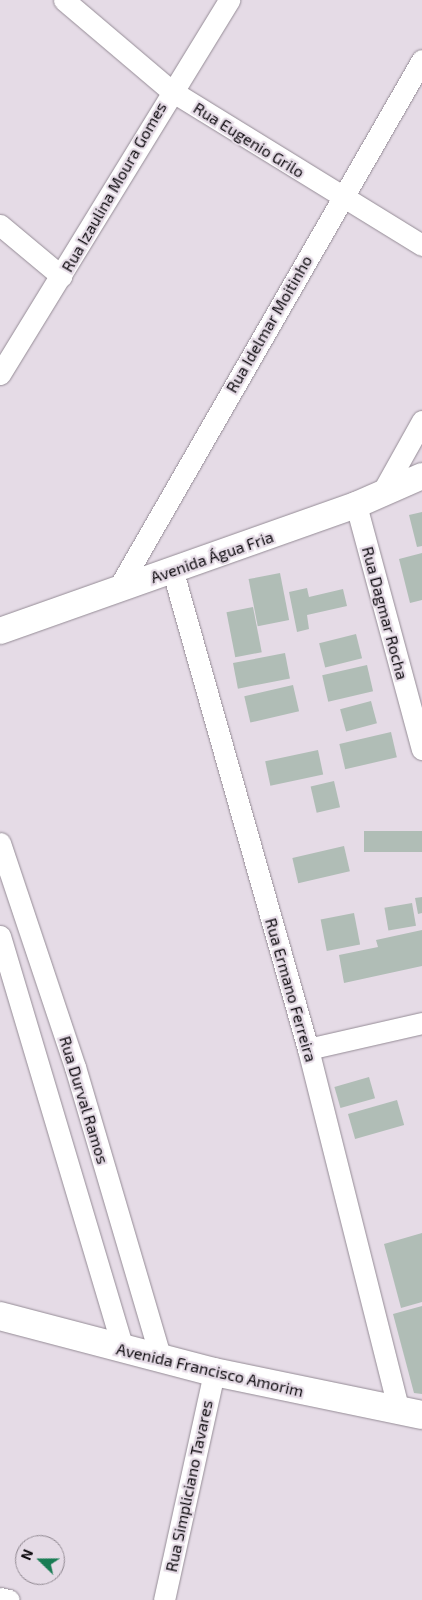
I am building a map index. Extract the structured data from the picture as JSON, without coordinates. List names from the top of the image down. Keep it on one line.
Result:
{"streets":{"main road":["Avenida Francisco Amorim"],"street":["Rua Eugenio Grilo","Rua Izaulina Moura Gomes","Rua Idelmar Moitinho","Avenida Água Fria","Rua Dagmar Rocha","Rua Ermano Ferreira","Rua Durval Ramos","Rua Simpliciano Tavares"]},"crossings":[["Rua Eugenio Grilo","Rua Izaulina Moura Gomes"],["Rua Eugenio Grilo","Rua Idelmar Moitinho"],["Rua Idelmar Moitinho","Avenida Água Fria"],["Avenida Água Fria","Rua Dagmar Rocha"],["Avenida Água Fria","Rua Ermano Ferreira"],["Rua Ermano Ferreira","Avenida Francisco Amorim"],["Rua Durval Ramos","Avenida Francisco Amorim"],["Avenida Francisco Amorim","Rua Simpliciano Tavares"]],"north":"left"}
